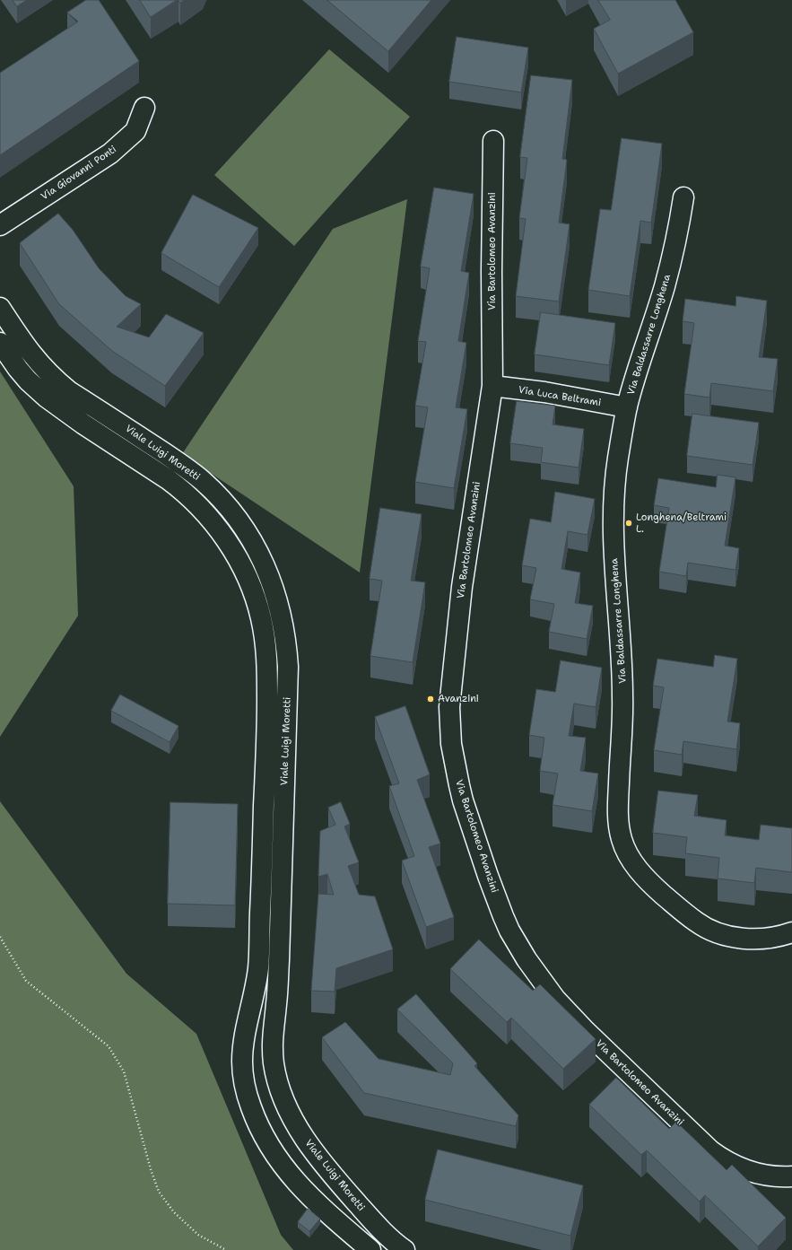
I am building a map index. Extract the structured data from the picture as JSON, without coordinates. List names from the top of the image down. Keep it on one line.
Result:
{"streets":{"street":["Via Giovanni Ponti","Via Bartolomeo Avanzini","Via Baldassarre Longhena","Via Luca Beltrami","Viale Luigi Moretti"]},"crossings":[["Via Bartolomeo Avanzini","Via Luca Beltrami"],["Via Baldassarre Longhena","Via Luca Beltrami"]],"places":["Longhena/Beltrami L.","Avanzini"]}
